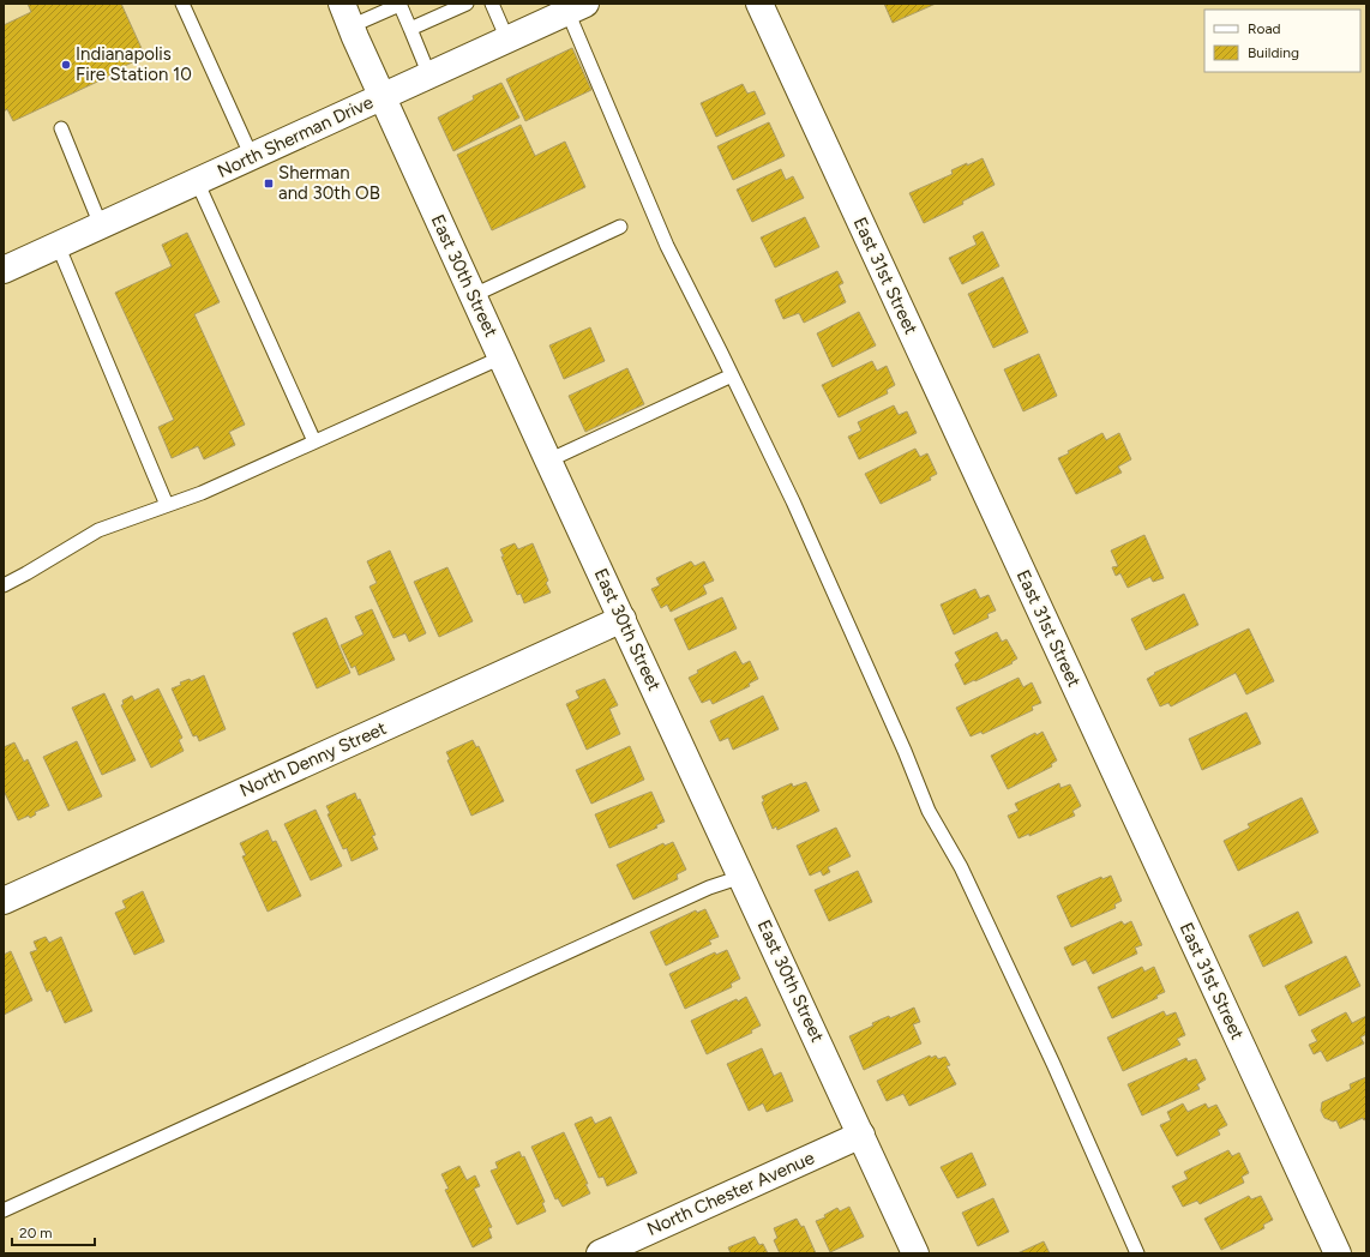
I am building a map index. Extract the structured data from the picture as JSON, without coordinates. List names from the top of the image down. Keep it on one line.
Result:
{"streets":{"street":["North Sherman Drive","East 30th Street","East 31st Street","North Denny Street","North Chester Avenue"]},"crossings":[["North Sherman Drive","East 30th Street"],["East 30th Street","North Denny Street"],["East 30th Street","North Chester Avenue"]],"places":{"other":["Indianapolis Fire Station 10"],"transit":["Sherman and 30th OB"]},"legend":["Road","Building"],"scale_bar":"20 m"}
